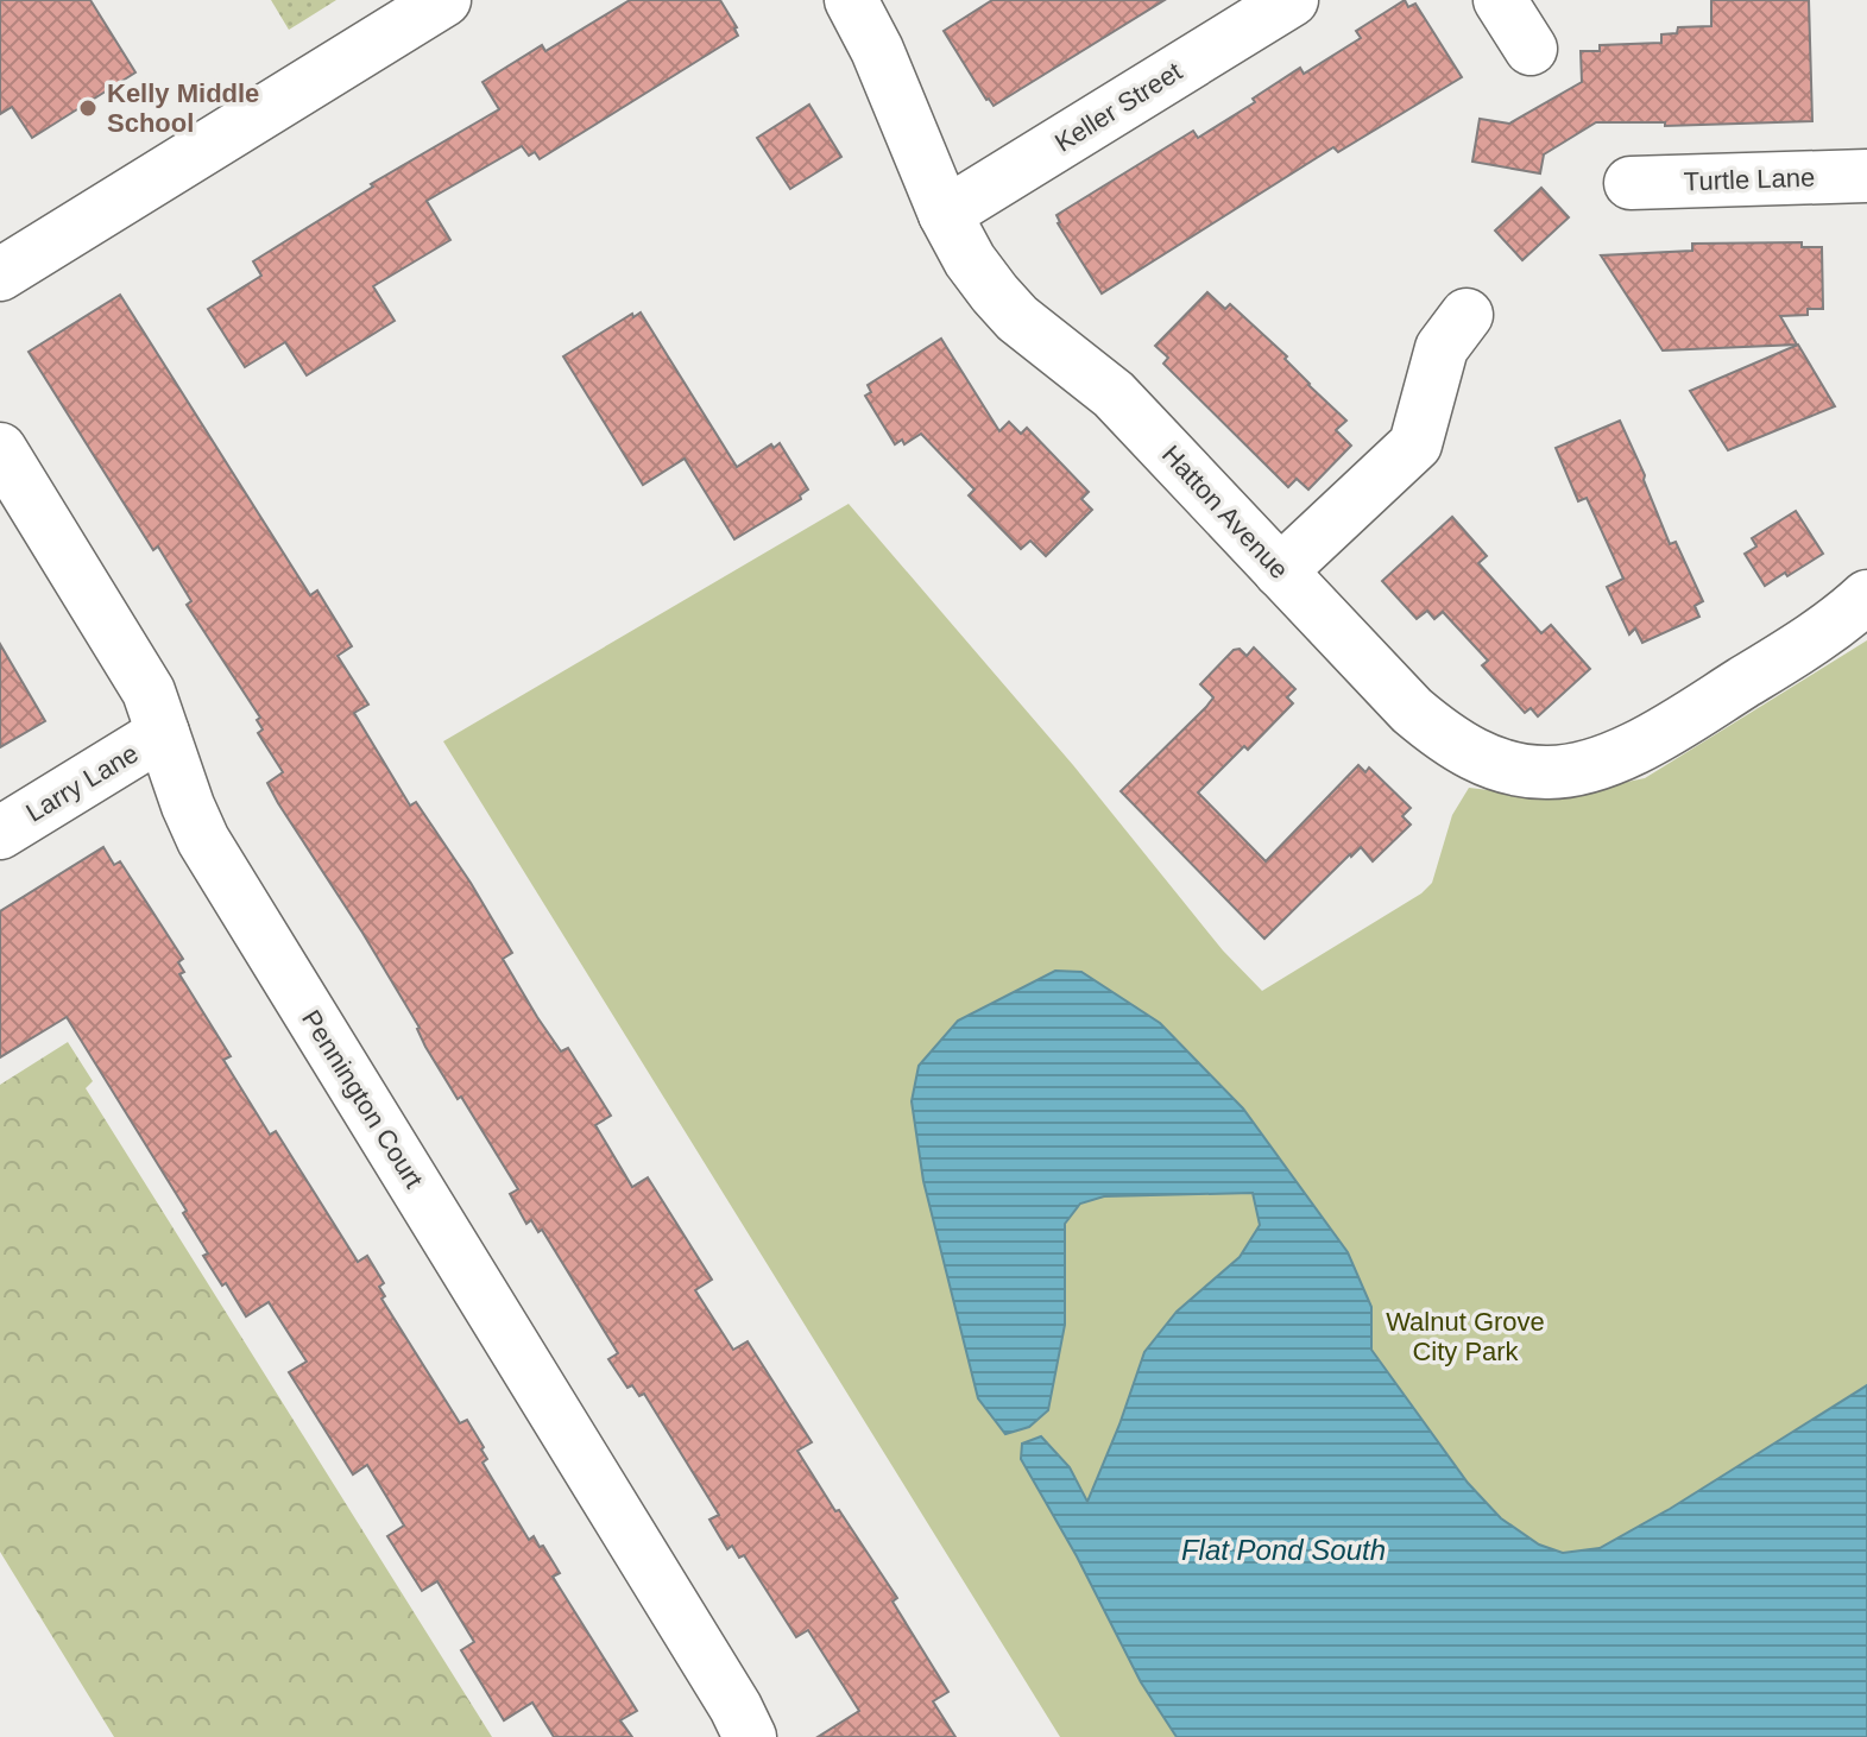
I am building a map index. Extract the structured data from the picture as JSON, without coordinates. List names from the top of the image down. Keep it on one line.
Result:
{"streets":{"street":["Keller Street","Turtle Lane","Hatton Avenue","Larry Lane","Pennington Court"]},"crossings":[["Keller Street","Hatton Avenue"],["Larry Lane","Pennington Court"]],"water":["Flat Pond South"],"parks":["Walnut Grove City Park"],"places":["Kelly Middle School"]}
